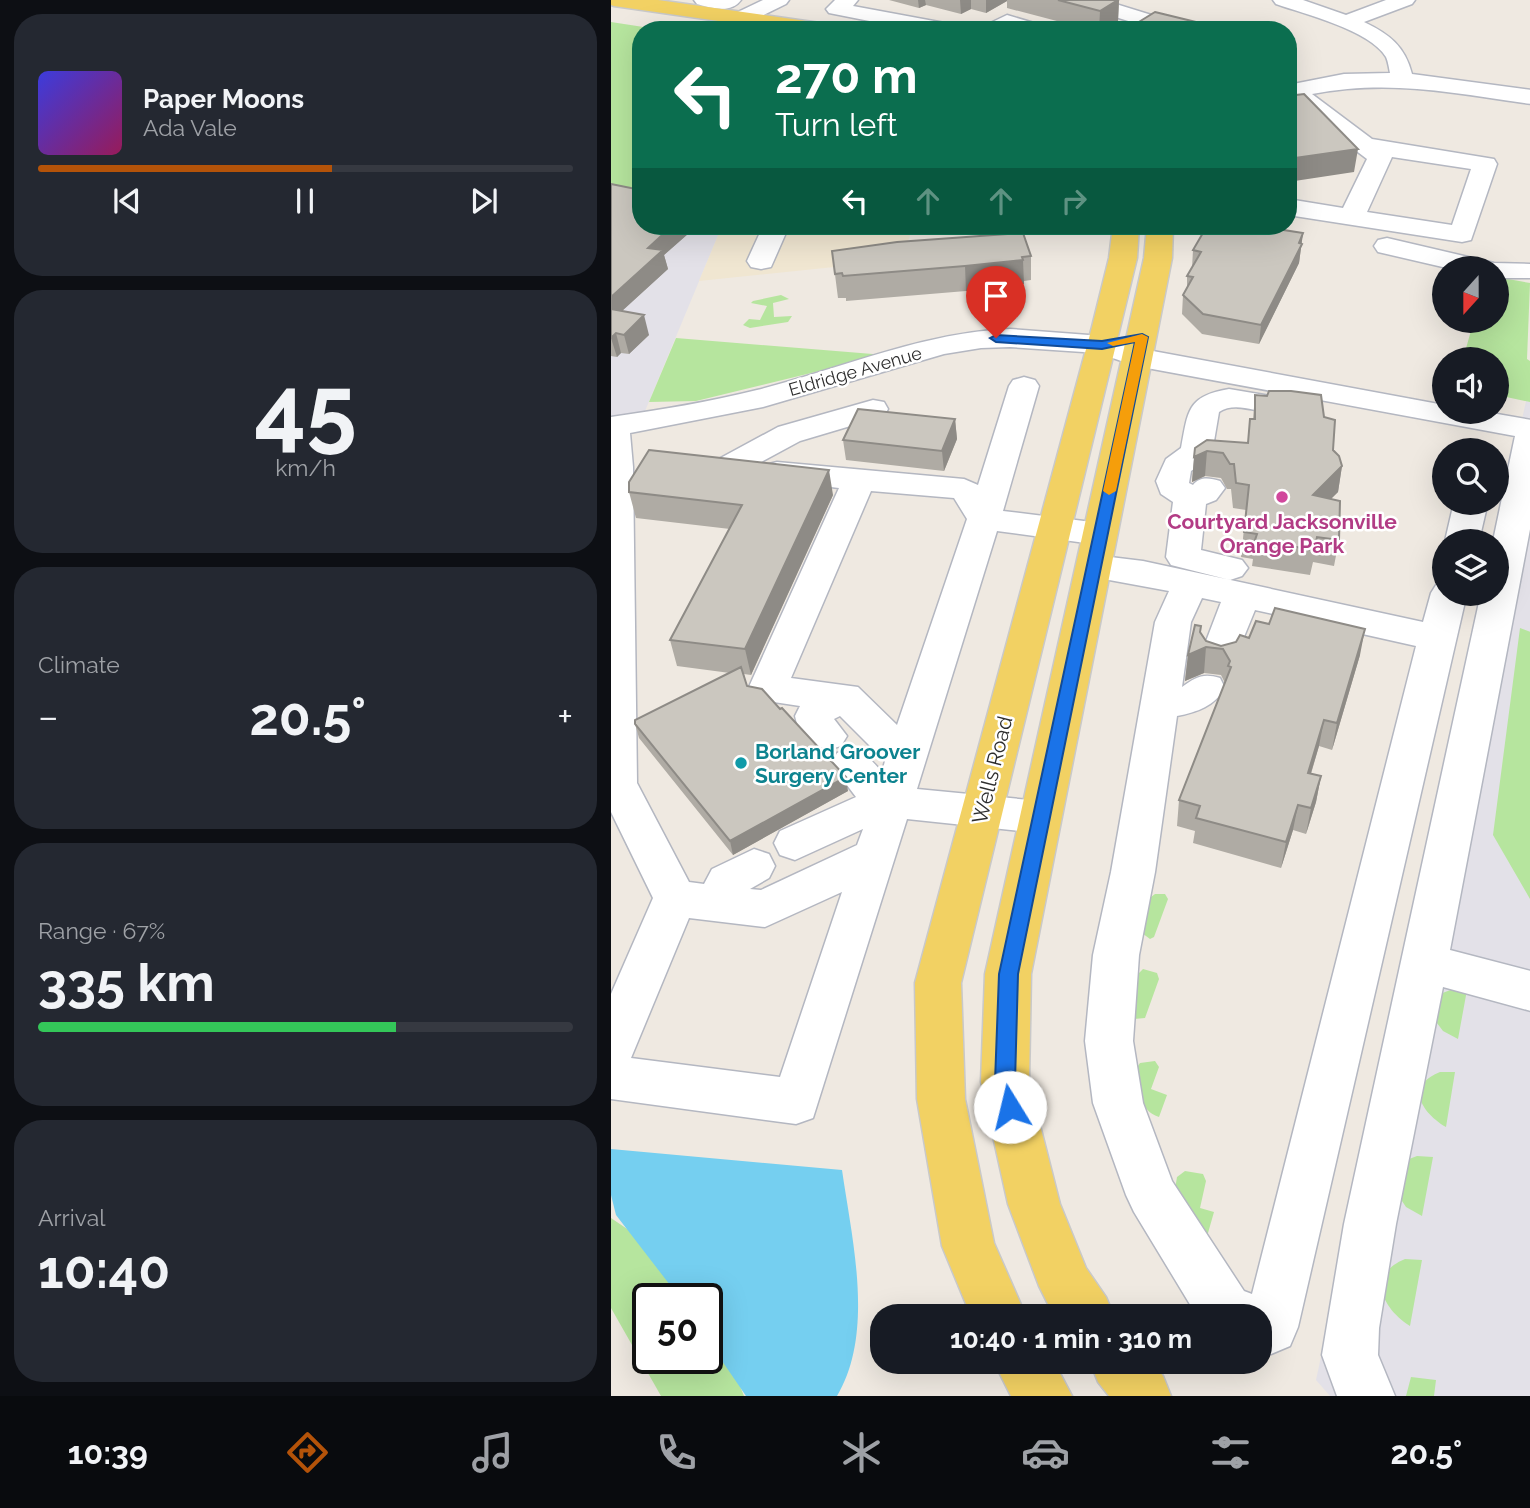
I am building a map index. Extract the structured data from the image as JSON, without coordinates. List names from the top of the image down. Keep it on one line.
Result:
{"streets":{"main road":["Wells Road"],"street":["Eldridge Avenue"]},"crossings":[["Eldridge Avenue","Wells Road"]],"places":["Courtyard Jacksonville Orange Park","Borland Groover Surgery Center"],"north":"bottom","page":{"turn":["270 m","Turn left"],"song":["Paper Moons","Ada Vale"],"tile":[["45","km/h"],"Climate",["Range · 67%","335 km"],["Arrival","10:40"]],"heat":["−","20.5°","+"],"limit":"50","trip":"10:40 · 1 min · 310 m","tabs":["10:39","20.5°"]}}
